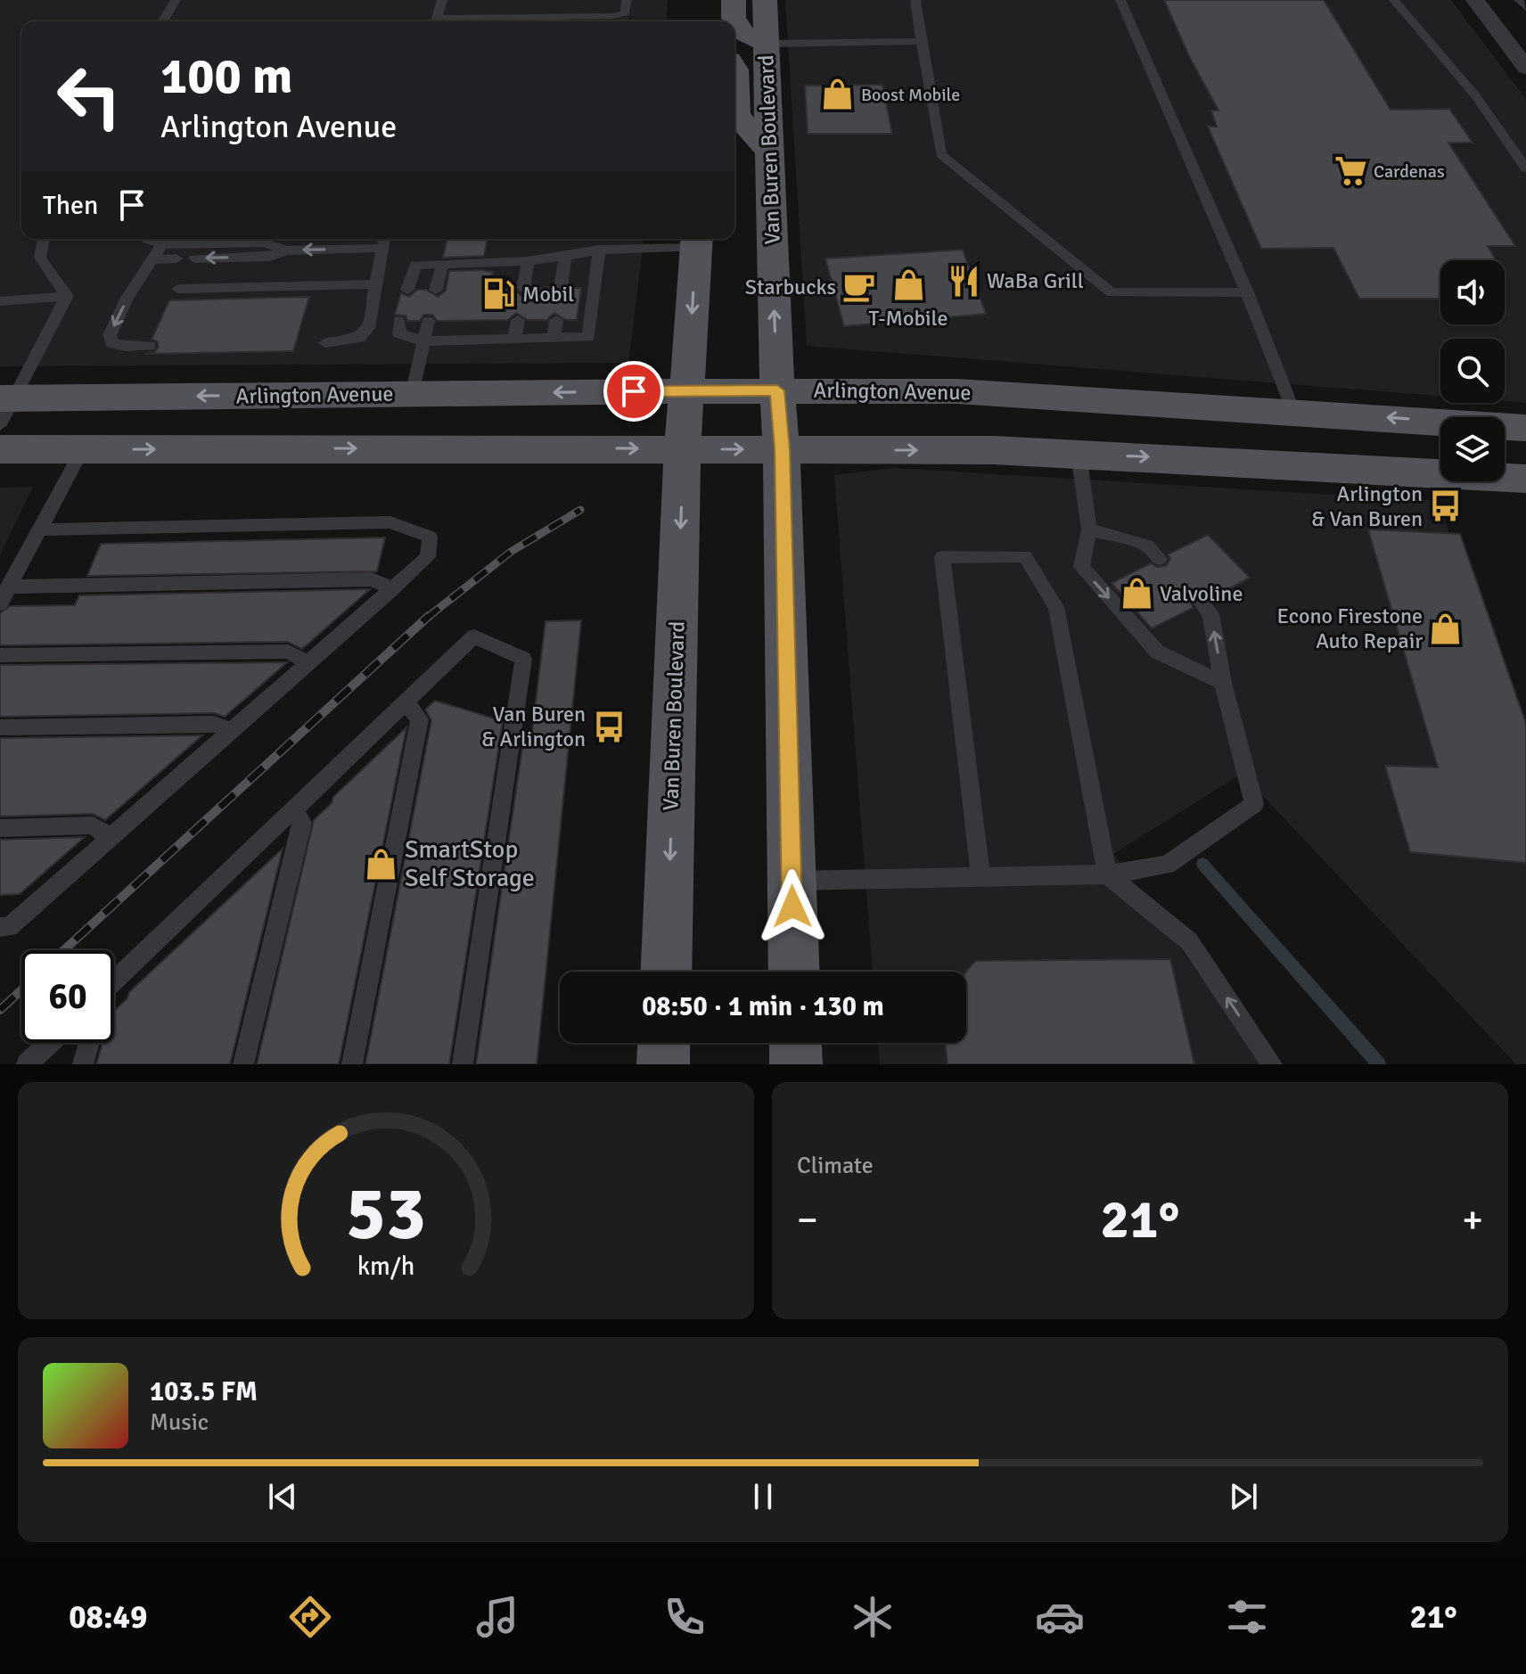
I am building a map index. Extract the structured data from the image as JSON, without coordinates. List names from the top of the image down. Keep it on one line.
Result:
{"streets":{"main road":["Van Buren Boulevard","Arlington Avenue"]},"crossings":[["Van Buren Boulevard","Arlington Avenue"]],"places":{"shop":["Boost Mobile","T-Mobile","Valvoline","Econo Firestone Auto Repair","SmartStop Self Storage"],"supermarket":["Cardenas"],"restaurant":["WaBa Grill"],"cafe":["Starbucks"],"fuel station":["Mobil"],"bus stop":["Arlington & Van Buren","Van Buren & Arlington"]},"page":{"turn":["100 m","Arlington Avenue"],"then":"Then","limit":"60","trip":"08:50 · 1 min · 130 m","tile":"Climate","heat":["−","21°","+"],"song":["103.5 FM","Music"],"tabs":["08:49","21°"],"gauge":["53","km/h"]}}
